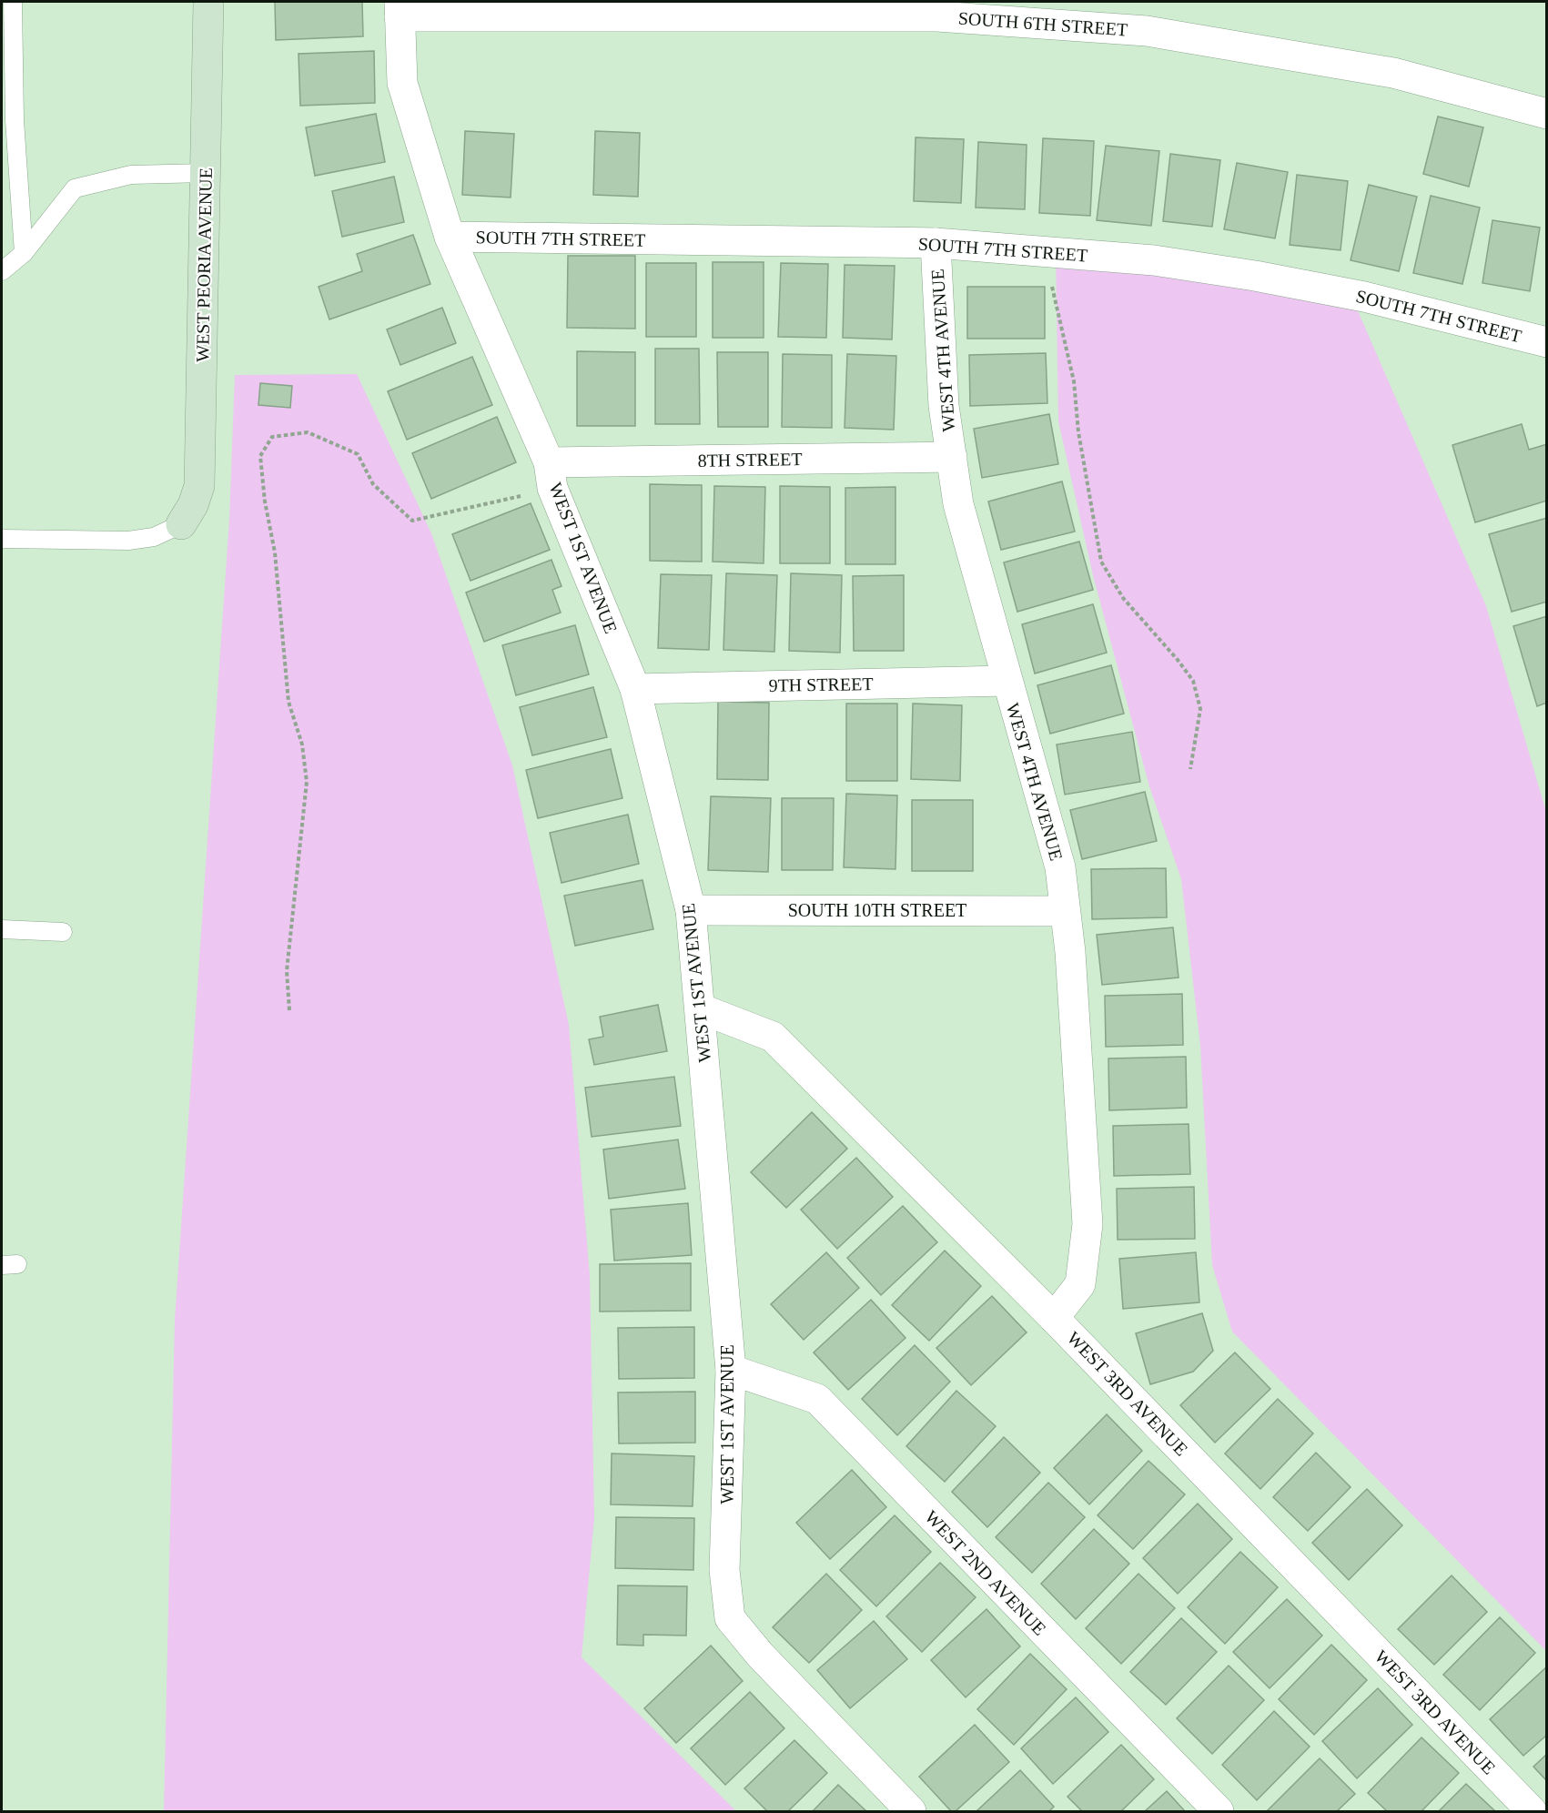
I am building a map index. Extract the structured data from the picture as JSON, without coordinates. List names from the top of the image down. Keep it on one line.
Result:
{"streets":{"street":["SOUTH 6TH STREET","SOUTH 7TH STREET","WEST PEORIA AVENUE","WEST 4TH AVENUE","8TH STREET","WEST 1ST AVENUE","9TH STREET","SOUTH 10TH STREET","WEST 3RD AVENUE","WEST 2ND AVENUE"]},"crossings":[["SOUTH 6TH STREET","WEST 1ST AVENUE"],["SOUTH 7TH STREET","WEST 4TH AVENUE"],["SOUTH 7TH STREET","WEST 1ST AVENUE"],["WEST 4TH AVENUE","8TH STREET"],["WEST 4TH AVENUE","9TH STREET"],["WEST 4TH AVENUE","SOUTH 10TH STREET"],["WEST 4TH AVENUE","WEST 3RD AVENUE"],["8TH STREET","WEST 1ST AVENUE"],["WEST 1ST AVENUE","9TH STREET"],["WEST 1ST AVENUE","SOUTH 10TH STREET"],["WEST 1ST AVENUE","WEST 3RD AVENUE"],["WEST 1ST AVENUE","WEST 2ND AVENUE"]]}
